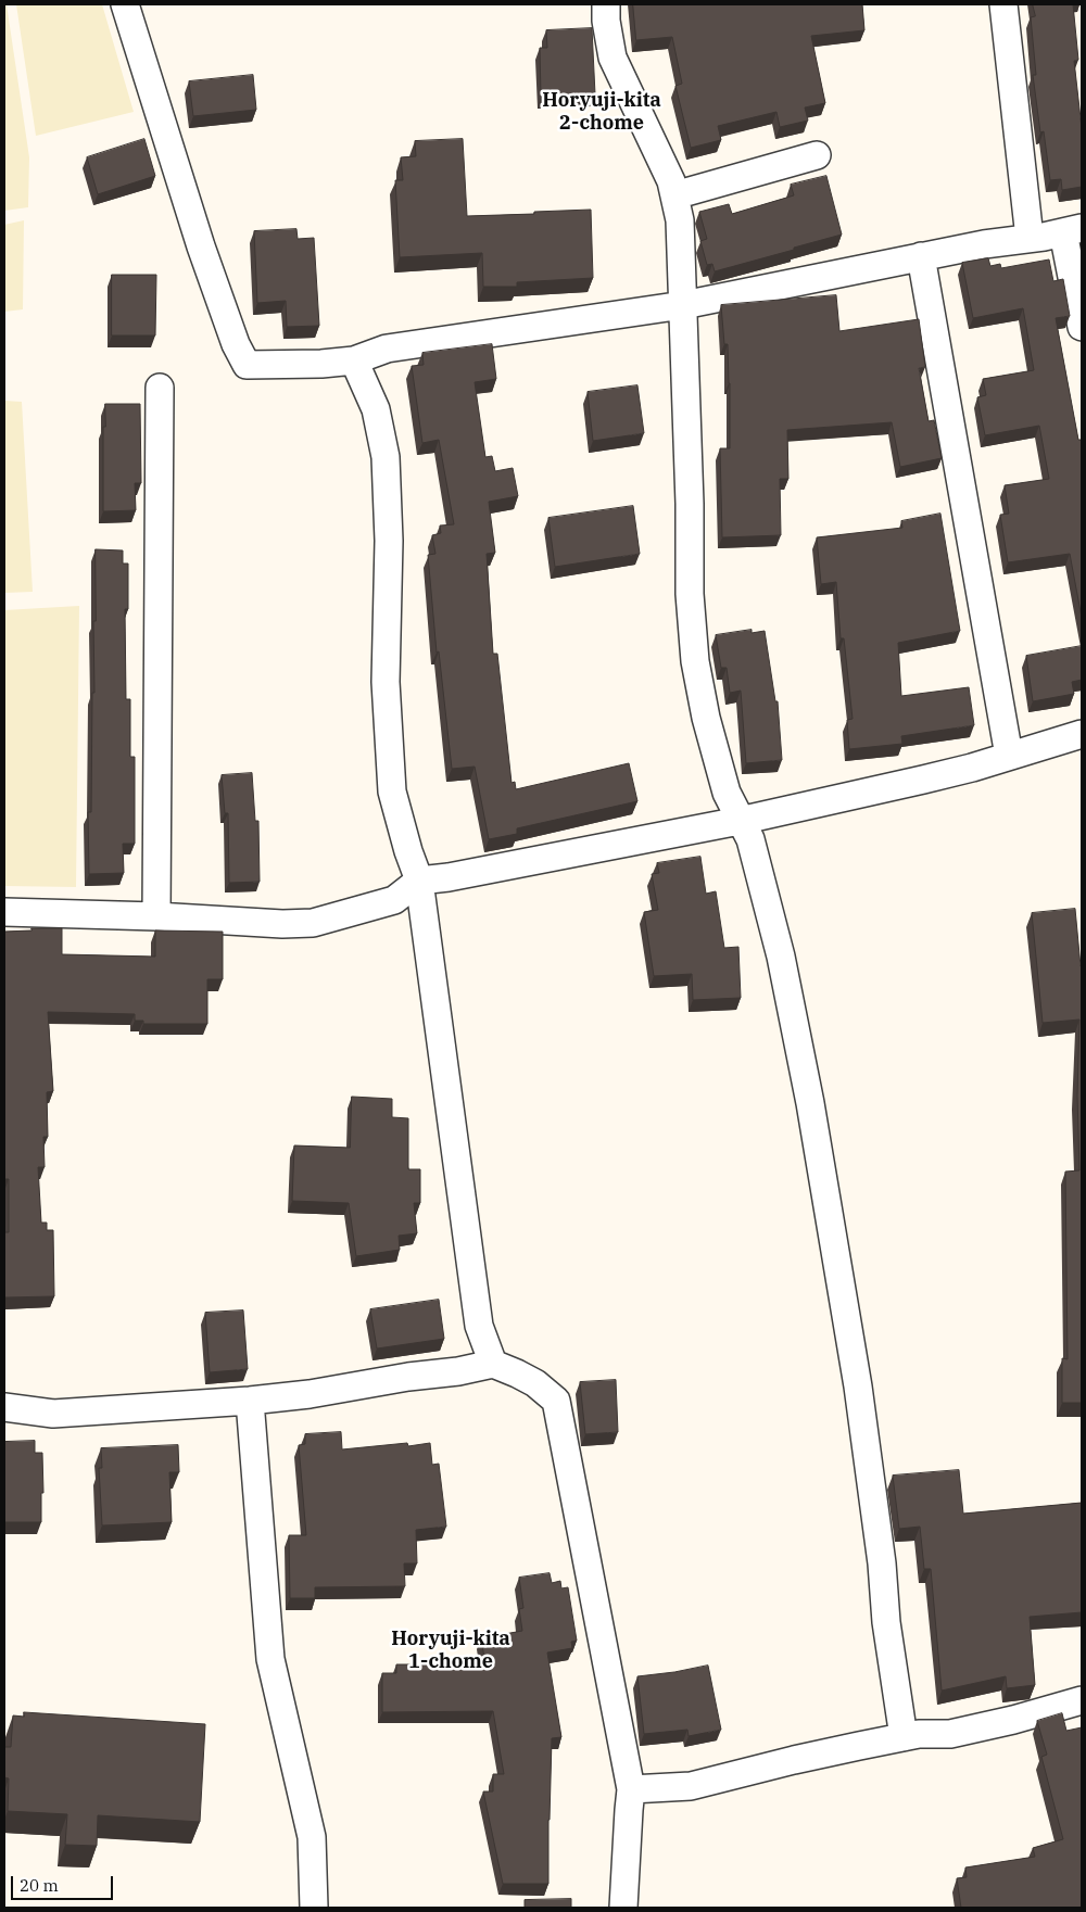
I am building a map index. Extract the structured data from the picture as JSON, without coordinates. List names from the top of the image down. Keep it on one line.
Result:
{"districts":["Horyuji-kita 2-chome","Horyuji-kita 1-chome"],"scale_bar":"20 m"}
